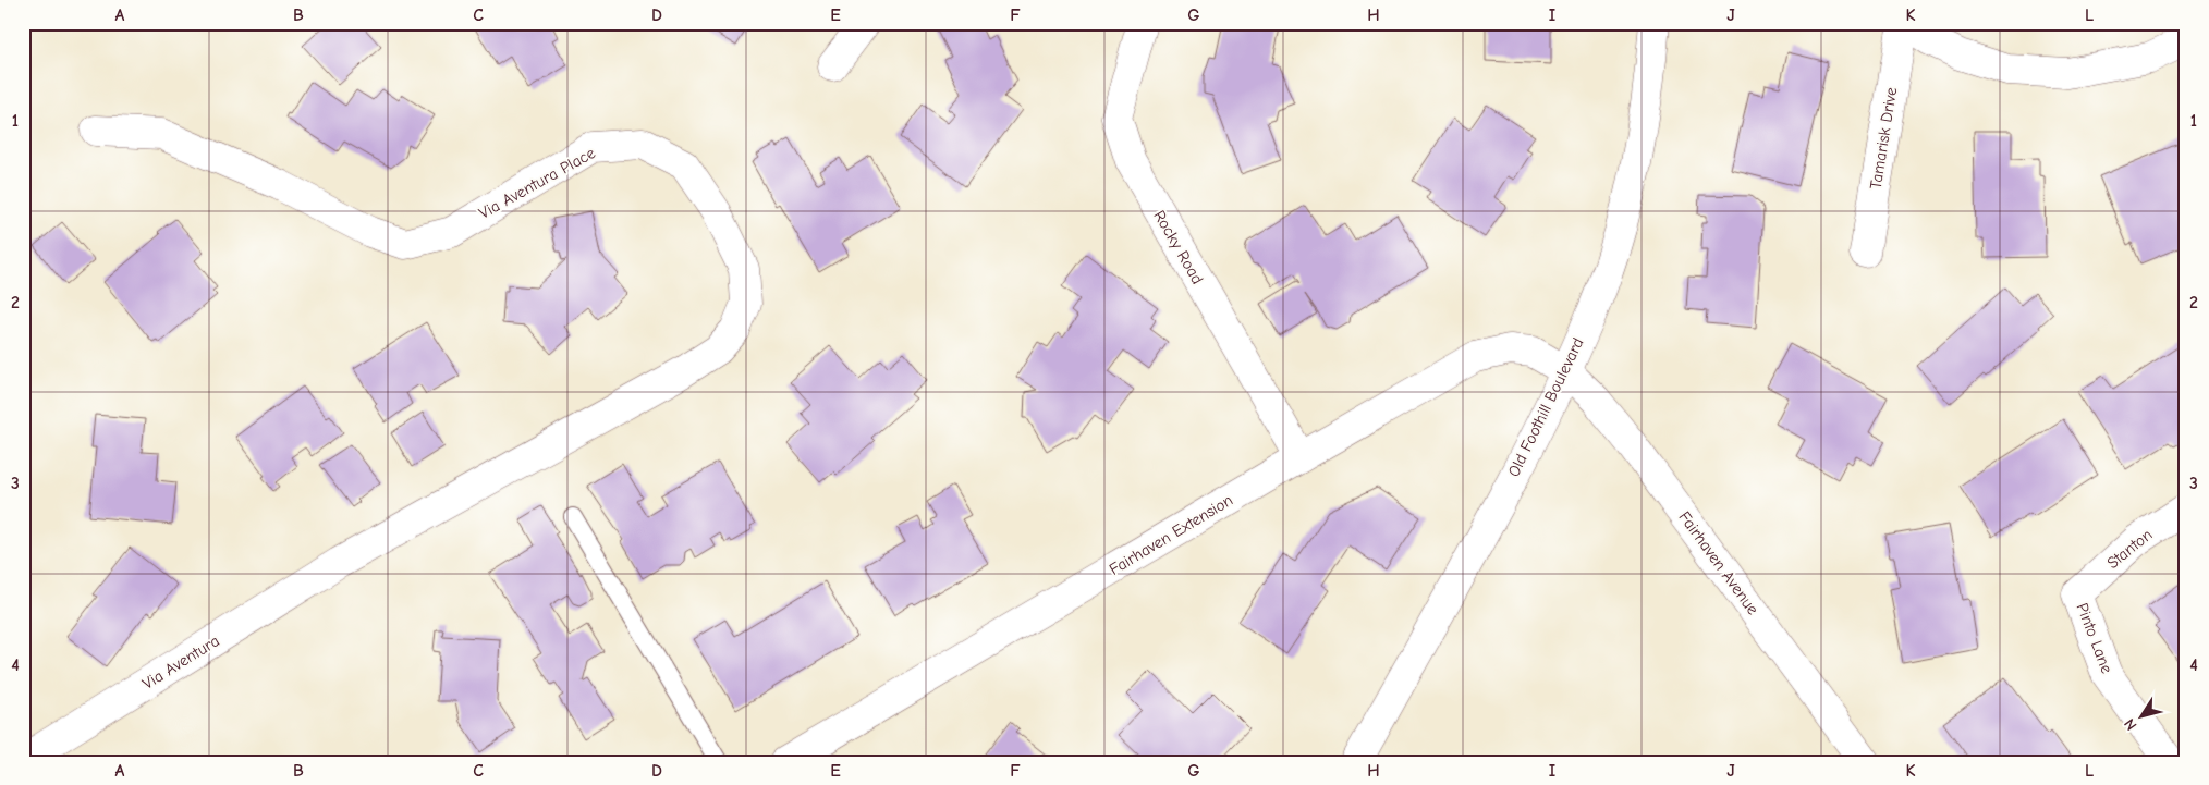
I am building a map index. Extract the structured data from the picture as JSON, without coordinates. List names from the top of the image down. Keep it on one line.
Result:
{"streets":{"street":["Tamarisk Drive","Via Aventura Place","Rocky Road","Old Foothill Boulevard","Fairhaven Extension","Stanton","Fairhaven Avenue","Pinto Lane","Via Aventura"]},"crossings":[["Via Aventura Place","Via Aventura"],["Rocky Road","Fairhaven Extension"],["Old Foothill Boulevard","Fairhaven Extension"],["Old Foothill Boulevard","Fairhaven Avenue"],["Fairhaven Extension","Fairhaven Avenue"],["Stanton","Pinto Lane"]],"north":"bottom left","grid":{"columns":["A","B","C","D","E","F","G","H","I","J","K","L"],"rows":["1","2","3","4"]}}
